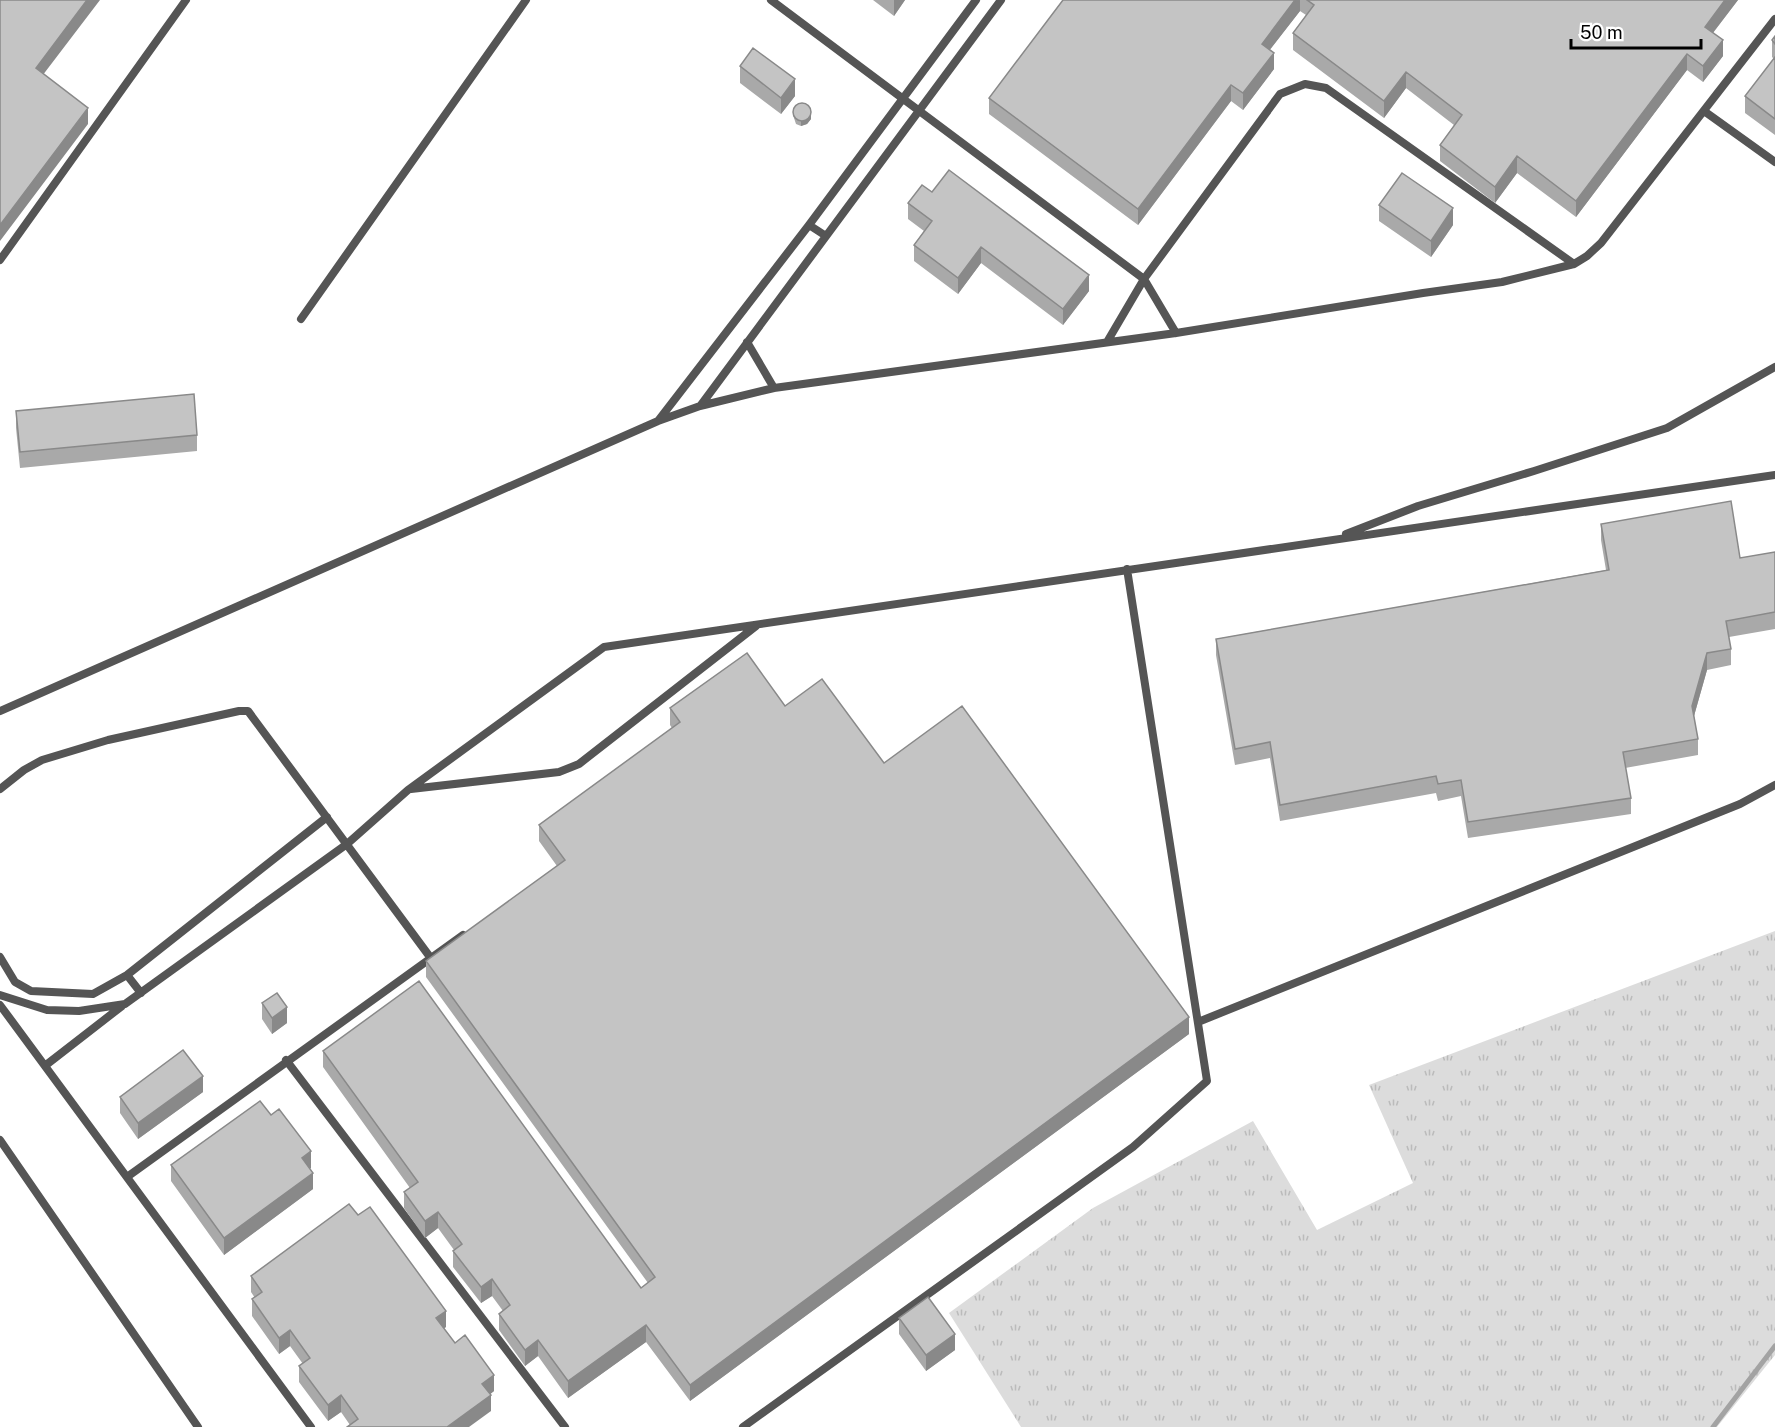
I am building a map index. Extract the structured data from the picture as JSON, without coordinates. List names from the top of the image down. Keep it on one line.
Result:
{"scale_bar":"50 m"}
